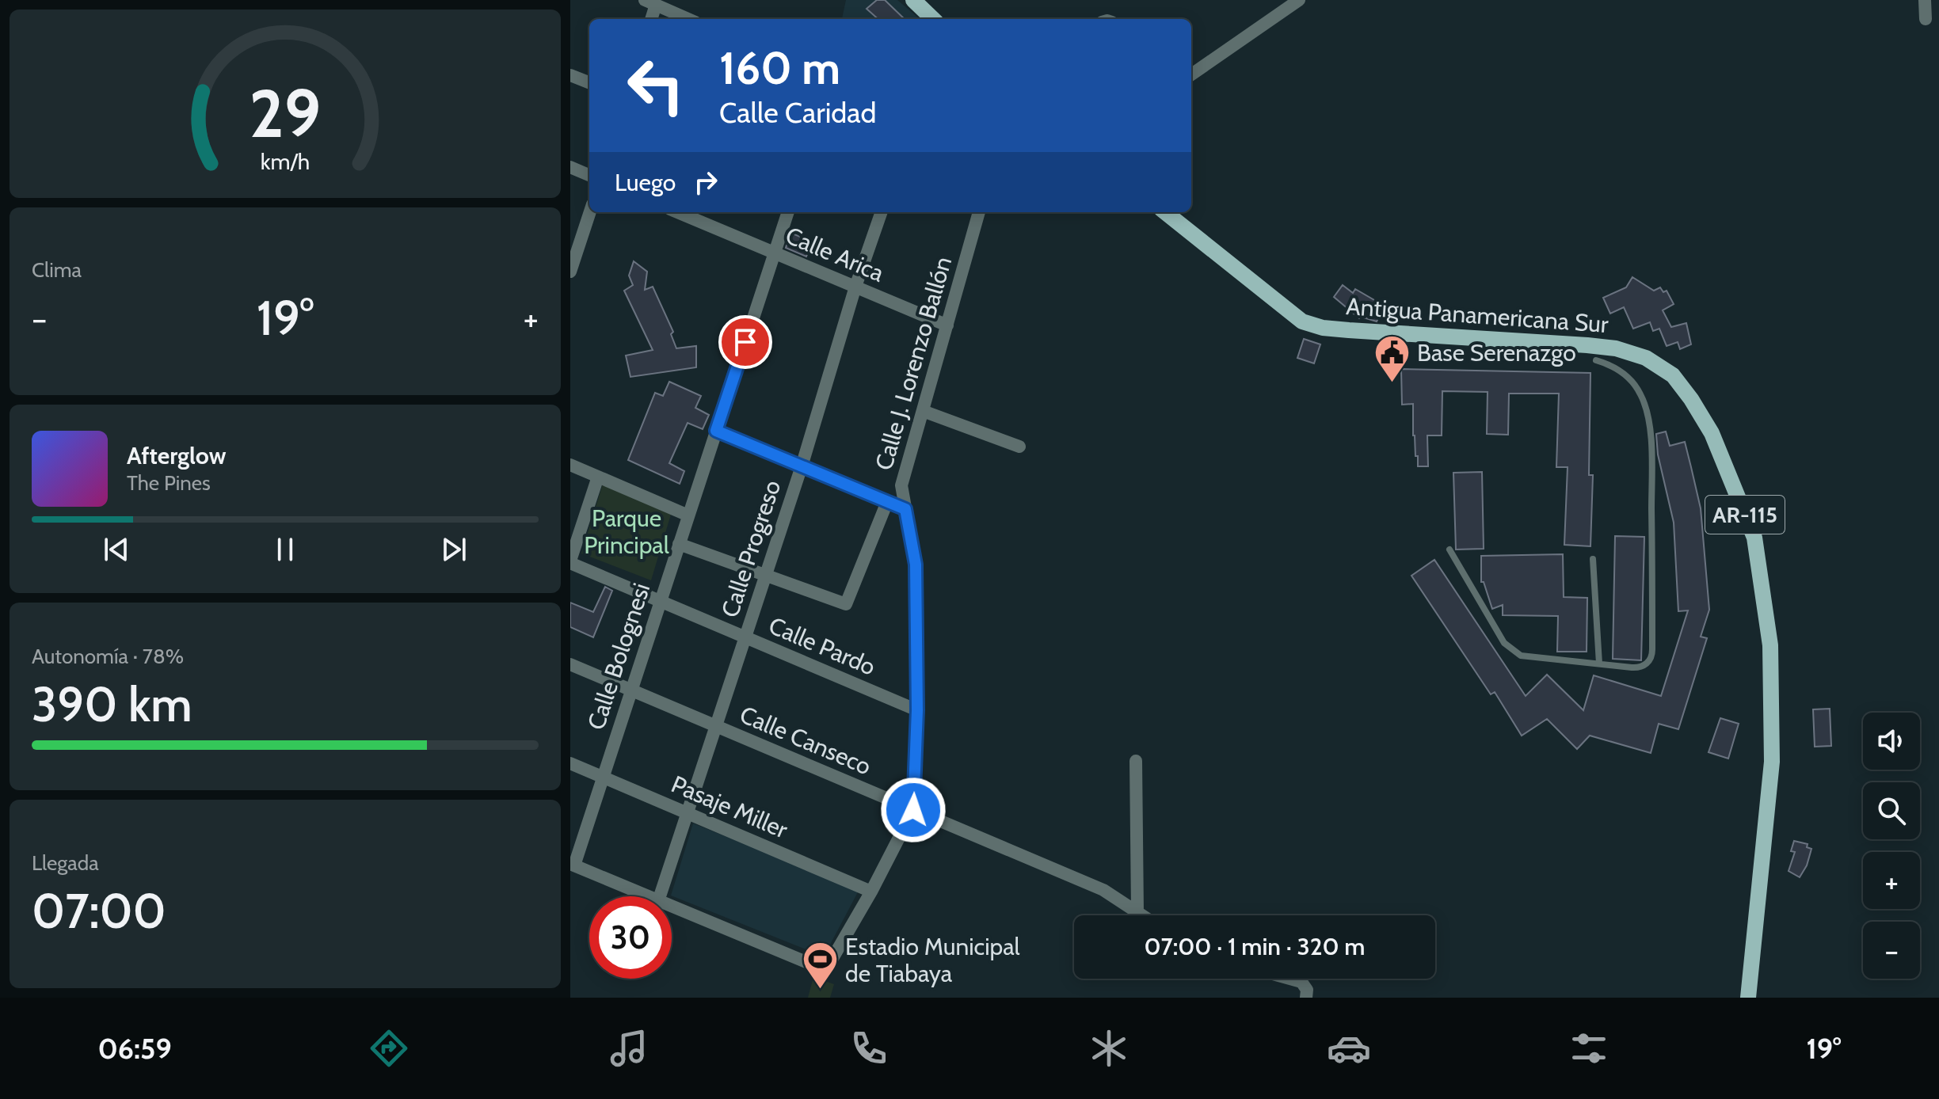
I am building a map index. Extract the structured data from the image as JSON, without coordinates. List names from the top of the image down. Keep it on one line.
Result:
{"streets":{"main road":["Antigua Panamericana Sur","AR-115"],"street":["Calle Arica","Calle J. Lorenzo Ballón","Calle Progreso","Calle Pardo","Calle Bolognesi","Calle Canseco","Pasaje Miller"]},"crossings":[["Calle Arica","Calle J. Lorenzo Ballón"],["Calle Arica","Calle Progreso"],["Calle Arica","Calle Bolognesi"],["Calle J. Lorenzo Ballón","Calle Pardo"],["Calle J. Lorenzo Ballón","Calle Canseco"],["Calle J. Lorenzo Ballón","Pasaje Miller"],["Calle Progreso","Calle Pardo"],["Calle Progreso","Calle Canseco"],["Calle Progreso","Pasaje Miller"],["Calle Pardo","Calle Bolognesi"],["Calle Bolognesi","Calle Canseco"],["Calle Bolognesi","Pasaje Miller"]],"parks":["Parque Principal"],"places":{"public building":["Base Serenazgo"],"sports":["Estadio Municipal de Tiabaya"]},"page":{"turn":["160 m","Calle Caridad"],"then":"Luego","tile":["Clima",["Autonomía · 78%","390 km"],["Llegada","07:00"]],"heat":["−","19°","+"],"song":["Afterglow","The Pines"],"map_buttons":["+","−"],"limit":"30","trip":"07:00 · 1 min · 320 m","tabs":["06:59","19°"],"gauge":["29","km/h"]}}
